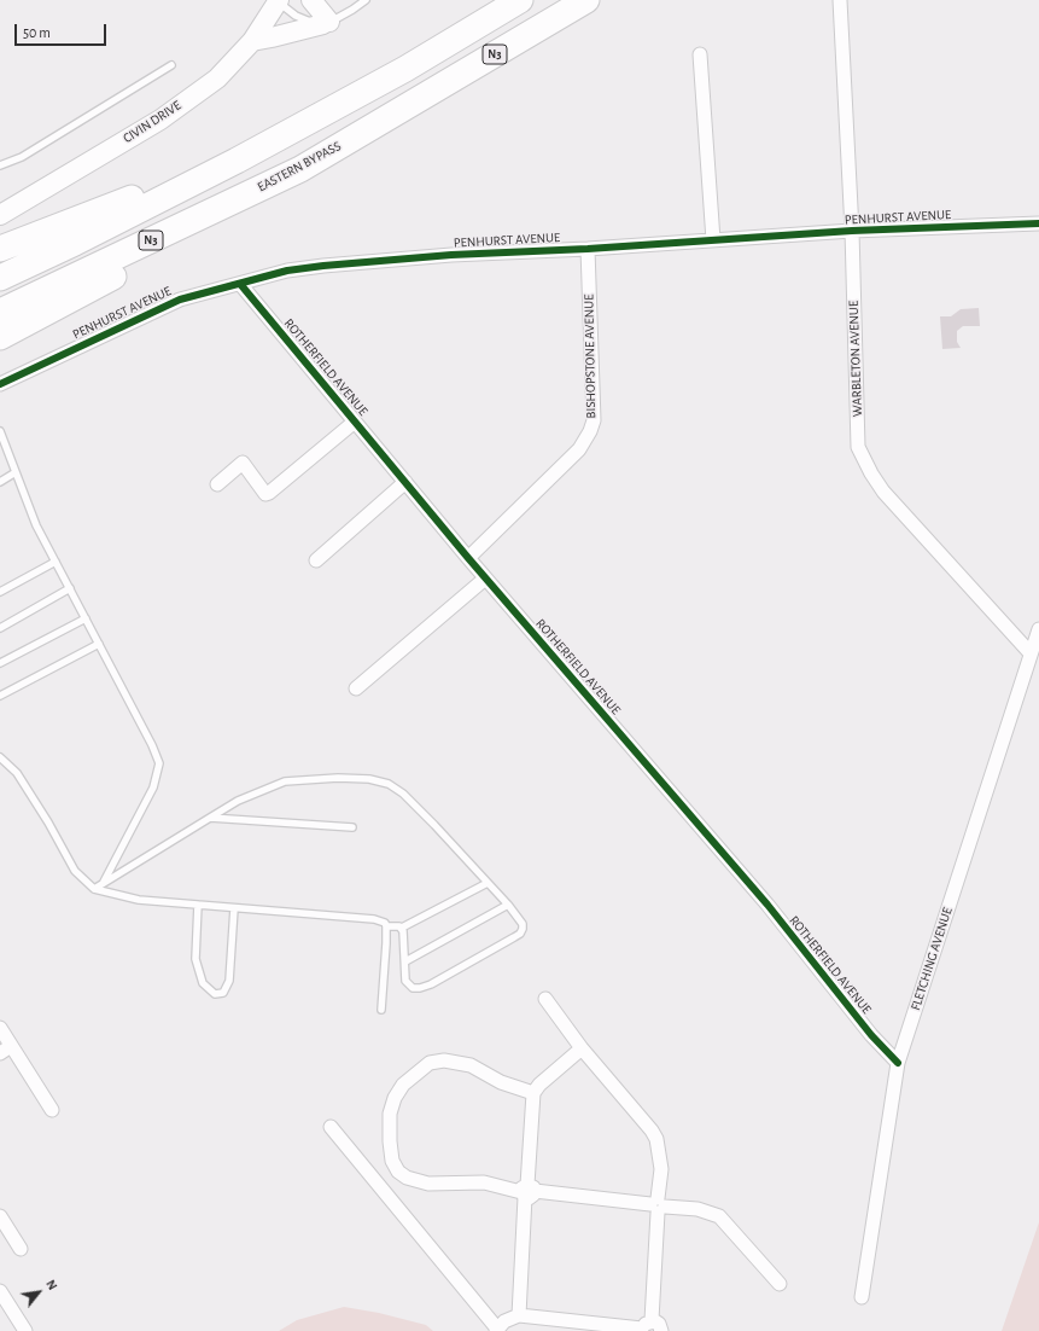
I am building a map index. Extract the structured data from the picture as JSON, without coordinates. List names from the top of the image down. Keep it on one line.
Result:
{"streets":{"highway":["N3","EASTERN BYPASS"],"main road":["CIVIN DRIVE"],"street":["PENHURST AVENUE","BISHOPSTONE AVENUE","WARBLETON AVENUE","ROTHERFIELD AVENUE","FLETCHING AVENUE"]},"crossings":[["PENHURST AVENUE","BISHOPSTONE AVENUE"],["PENHURST AVENUE","WARBLETON AVENUE"],["PENHURST AVENUE","ROTHERFIELD AVENUE"],["BISHOPSTONE AVENUE","ROTHERFIELD AVENUE"],["WARBLETON AVENUE","FLETCHING AVENUE"],["ROTHERFIELD AVENUE","FLETCHING AVENUE"]],"scale_bar":"50 m","north":"top right"}
